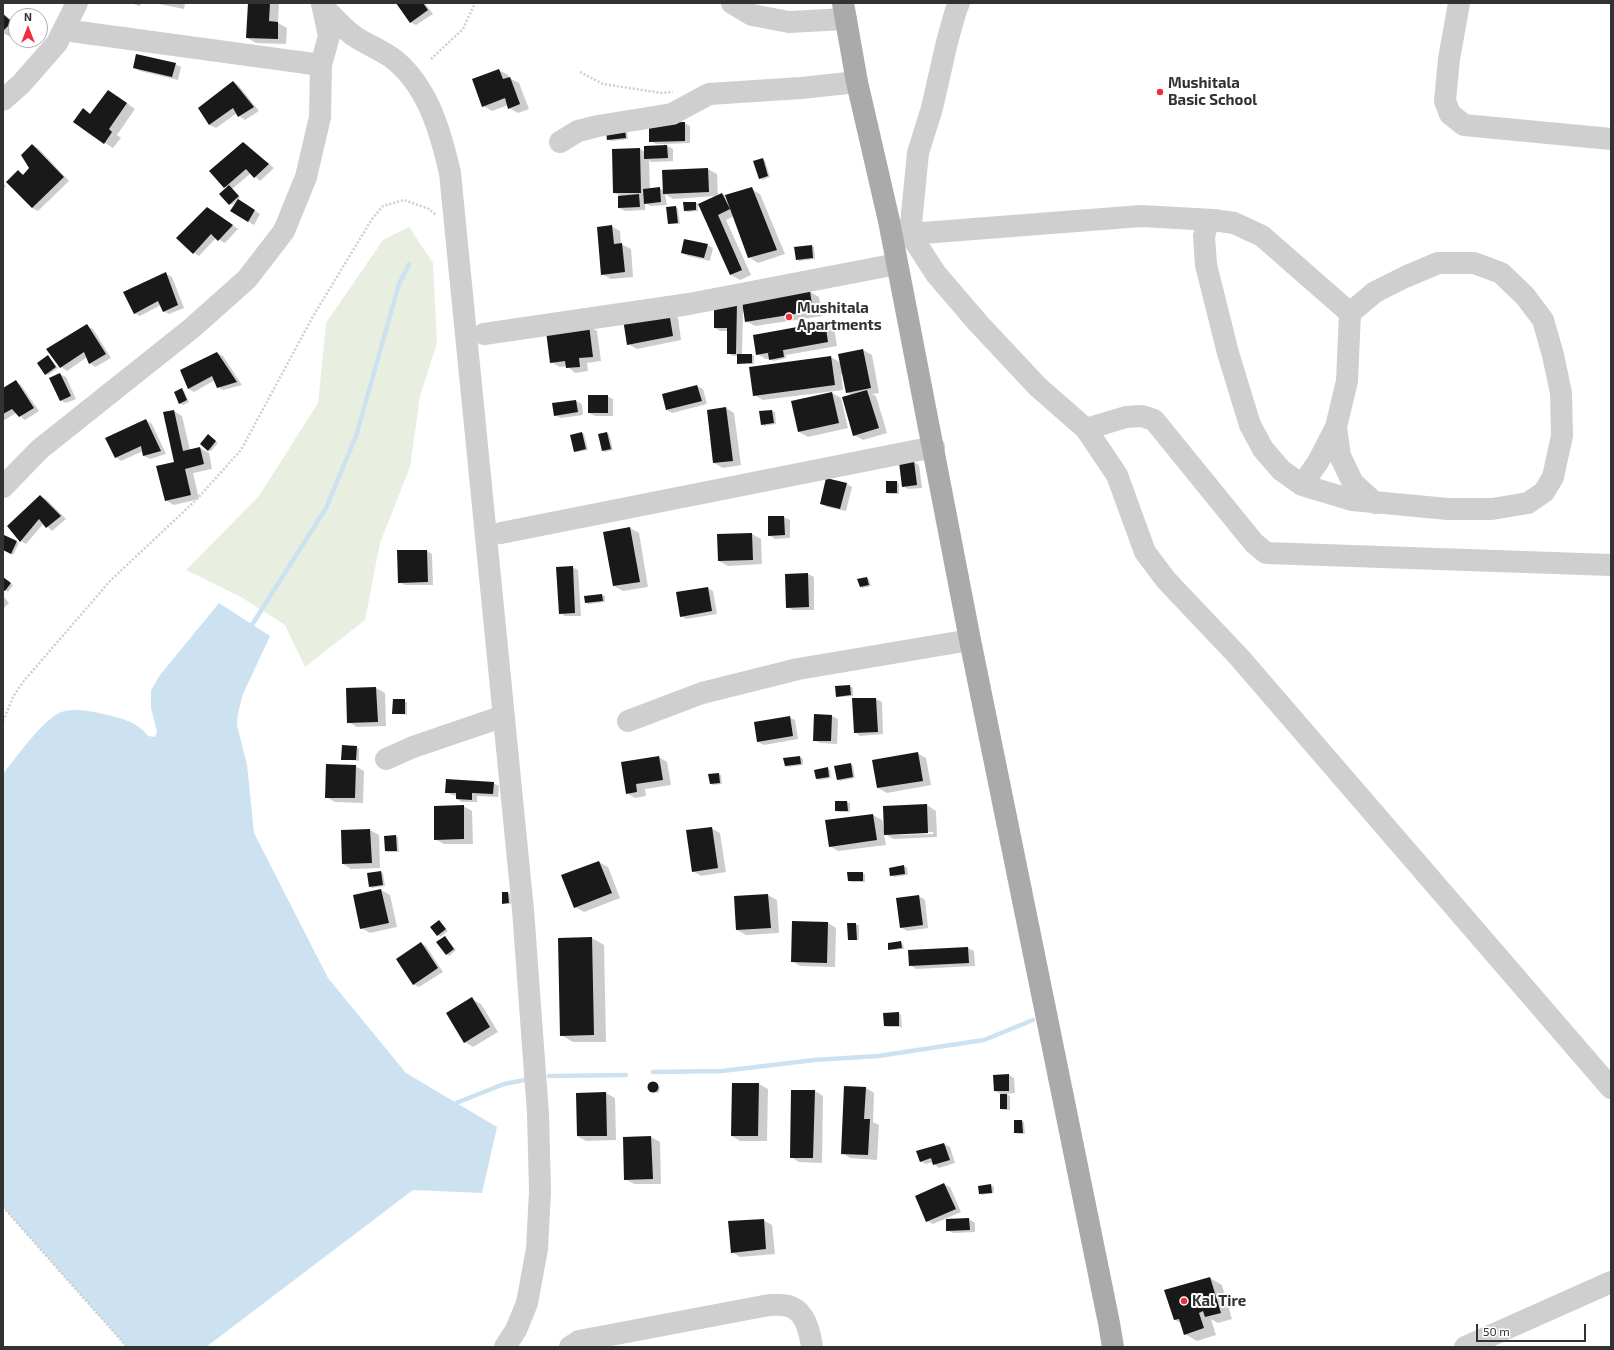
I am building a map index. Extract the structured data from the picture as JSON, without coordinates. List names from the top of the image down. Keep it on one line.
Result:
{"places":["Mushitala Basic School","Mushitala Apartments","Kal Tire"],"scale_bar":"50 m","north":"top"}
